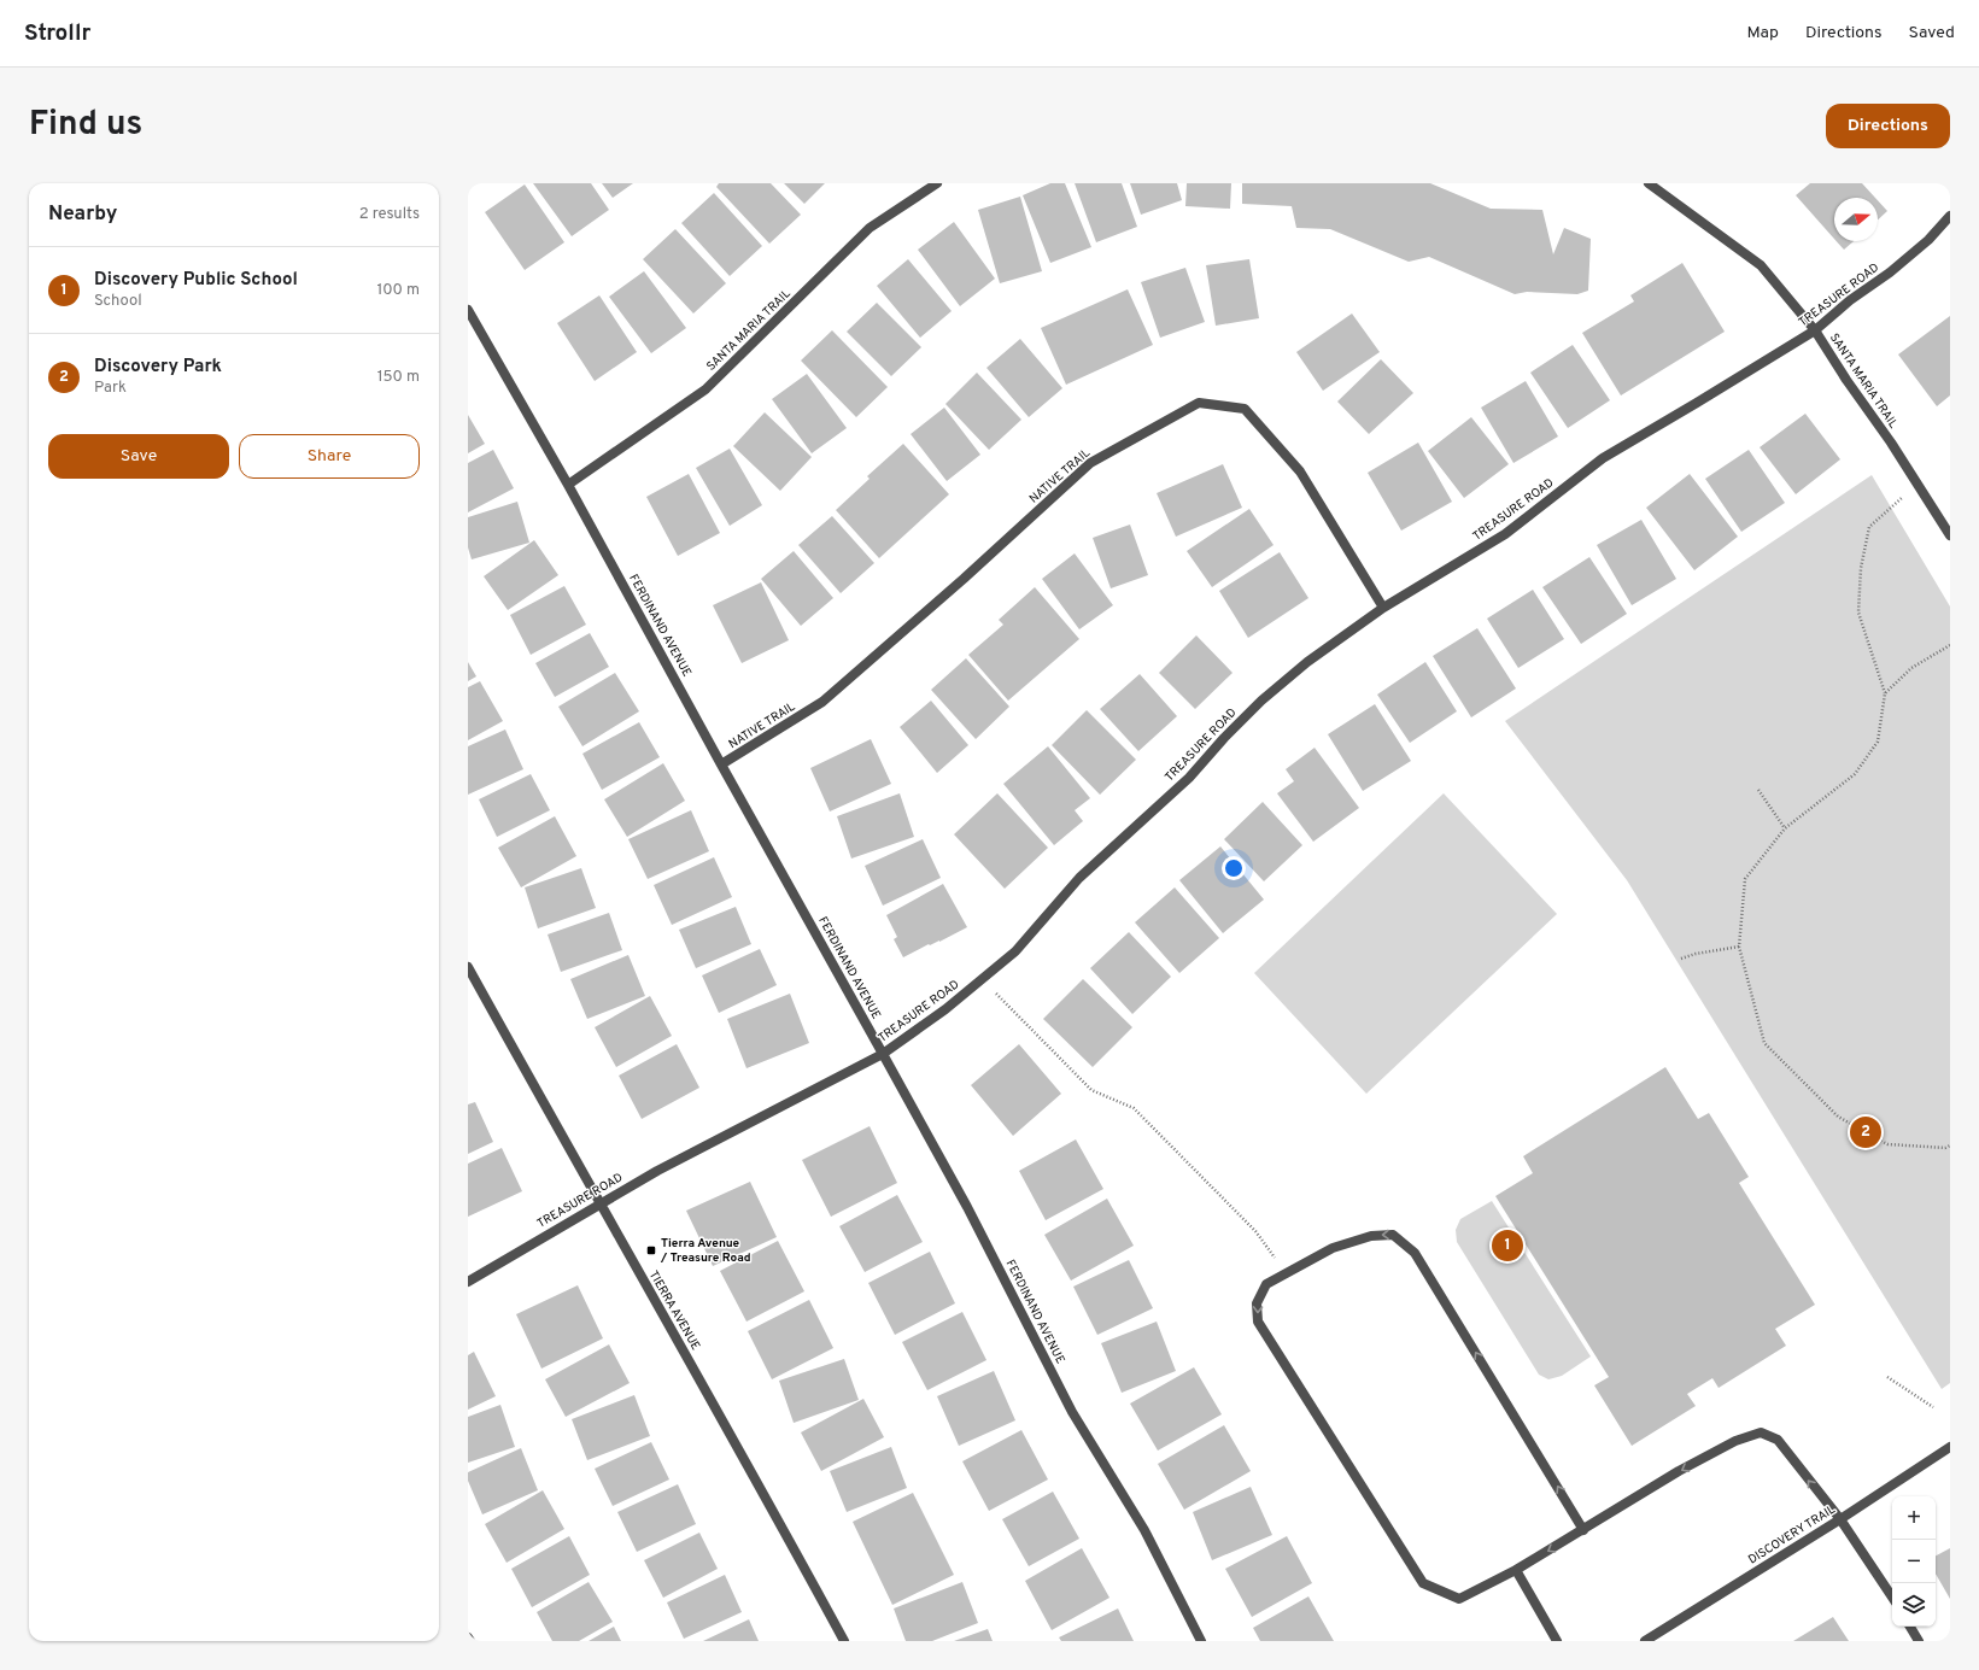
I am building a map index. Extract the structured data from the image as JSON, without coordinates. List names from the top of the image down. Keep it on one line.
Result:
{"streets":{"street":["TREASURE ROAD","SANTA MARIA TRAIL","NATIVE TRAIL","FERDINAND AVENUE","TIERRA AVENUE","DISCOVERY TRAIL"]},"crossings":[["TREASURE ROAD","SANTA MARIA TRAIL"],["TREASURE ROAD","NATIVE TRAIL"],["TREASURE ROAD","FERDINAND AVENUE"],["TREASURE ROAD","TIERRA AVENUE"],["SANTA MARIA TRAIL","FERDINAND AVENUE"],["NATIVE TRAIL","FERDINAND AVENUE"]],"places":{"transit":["Tierra Avenue / Treasure Road"]},"north":"right","page":{"header":"Strollr","nav":["Map","Directions","Saved"],"title":"Find us","buttons":["Directions",["Save","Share"]],"heading":["Nearby","2 results"],"list":[{"mark":"1","name":"Discovery Public School","note":"School","value":"100 m"},{"mark":"2","name":"Discovery Park","note":"Park","value":"150 m"}],"pins":["2","1"],"map_buttons":["+","−"]}}
